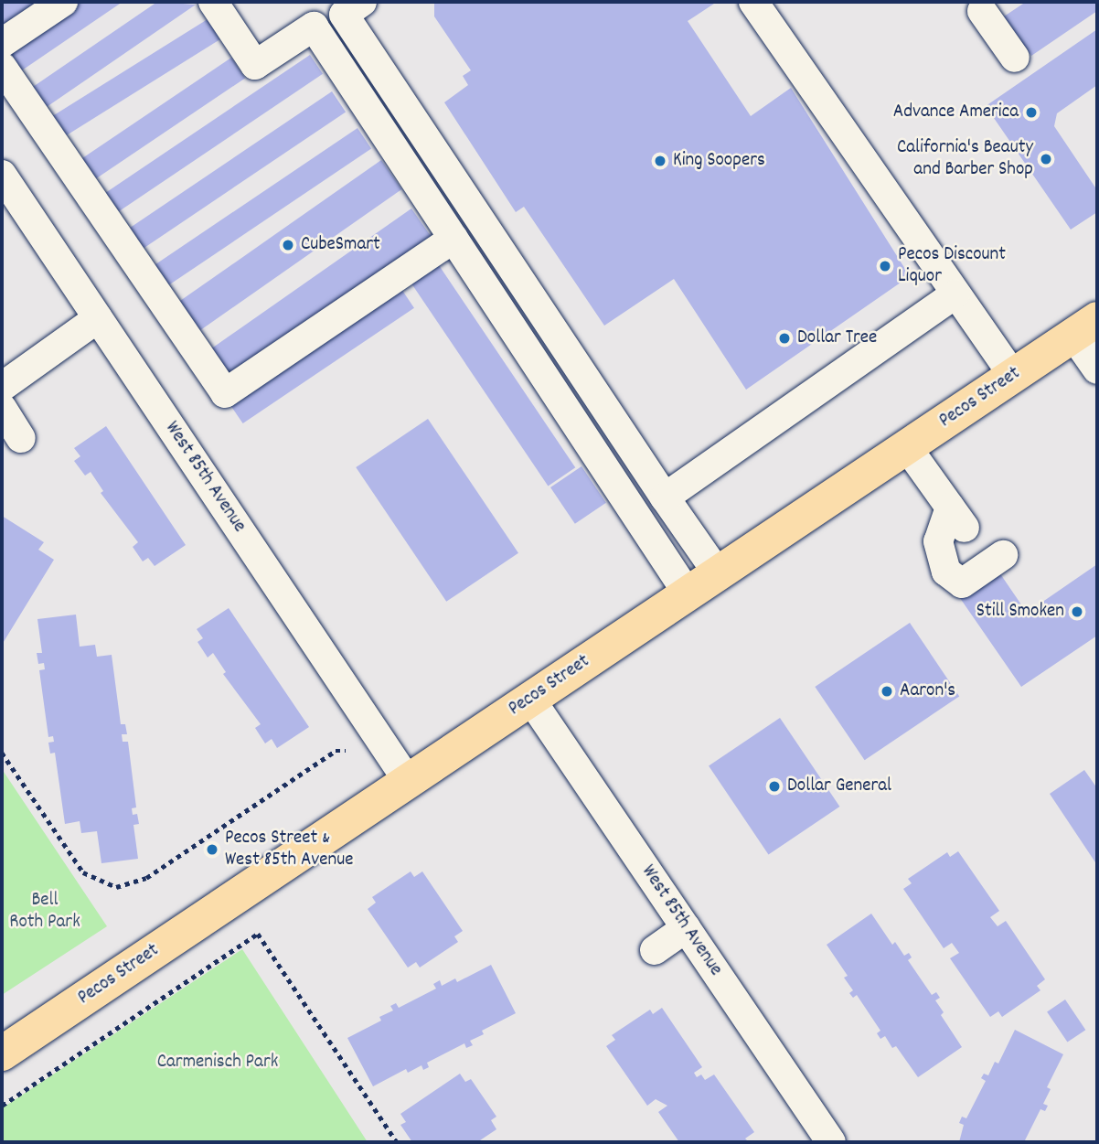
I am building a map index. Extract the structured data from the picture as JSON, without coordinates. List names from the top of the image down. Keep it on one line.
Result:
{"streets":{"main road":["Pecos Street"],"street":["West 85th Avenue"]},"crossings":[["Pecos Street","West 85th Avenue"]],"parks":["Bell Roth Park","Carmenisch Park"],"places":["Advance America","California's Beauty and Barber Shop","King Soopers","CubeSmart","Pecos Discount Liquor","Dollar Tree","Still Smoken","Aaron's","Dollar General","Pecos Street & West 85th Avenue"]}
